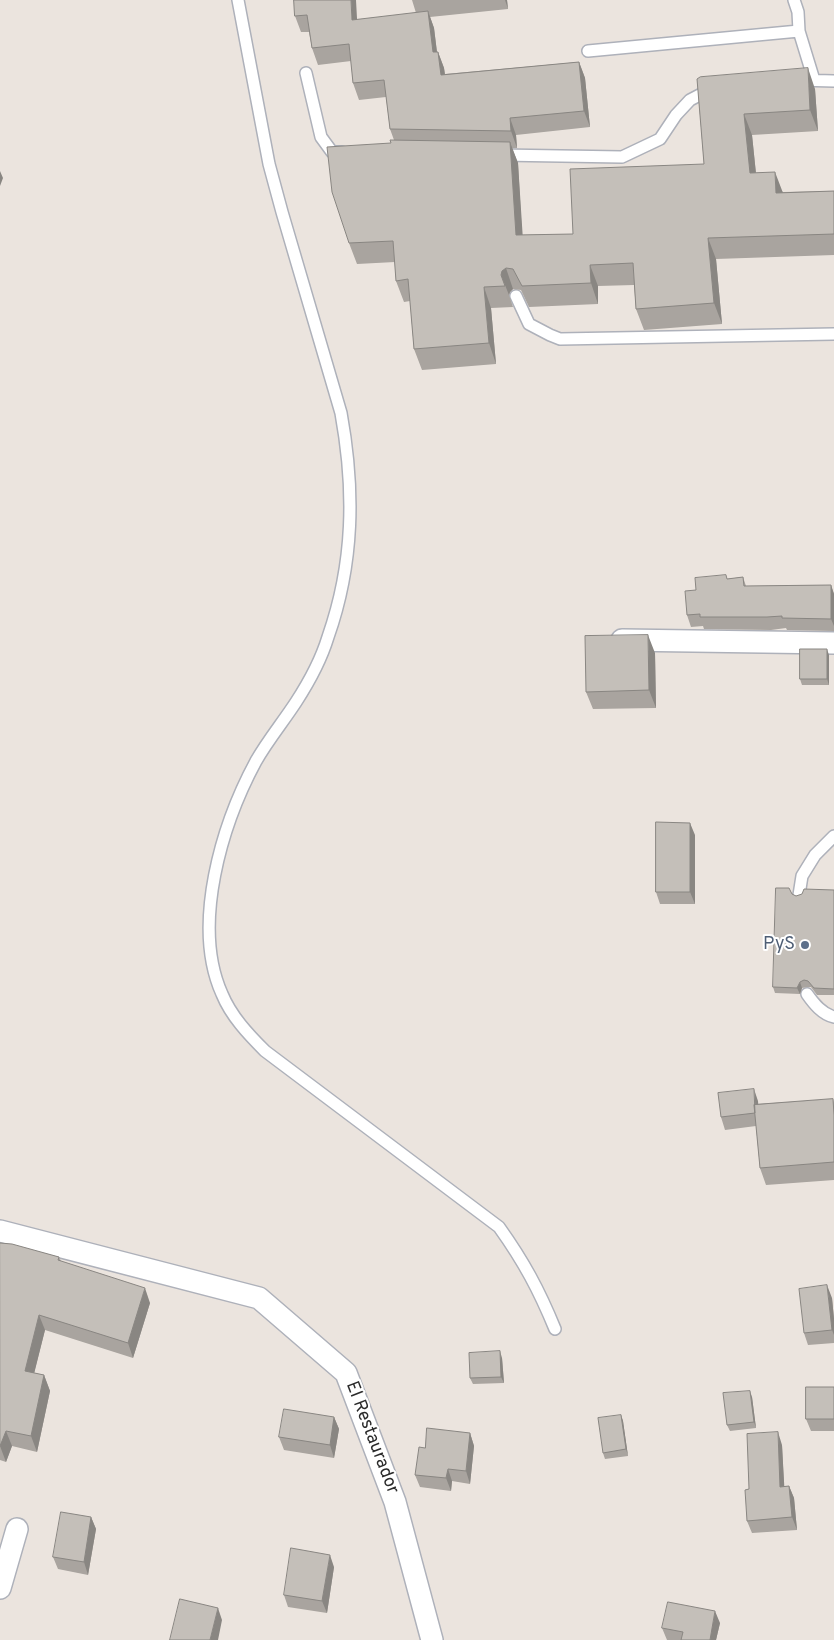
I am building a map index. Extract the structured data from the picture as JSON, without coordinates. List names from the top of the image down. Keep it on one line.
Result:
{"streets":{"street":["El Restaurador"]},"places":["PyS"]}
